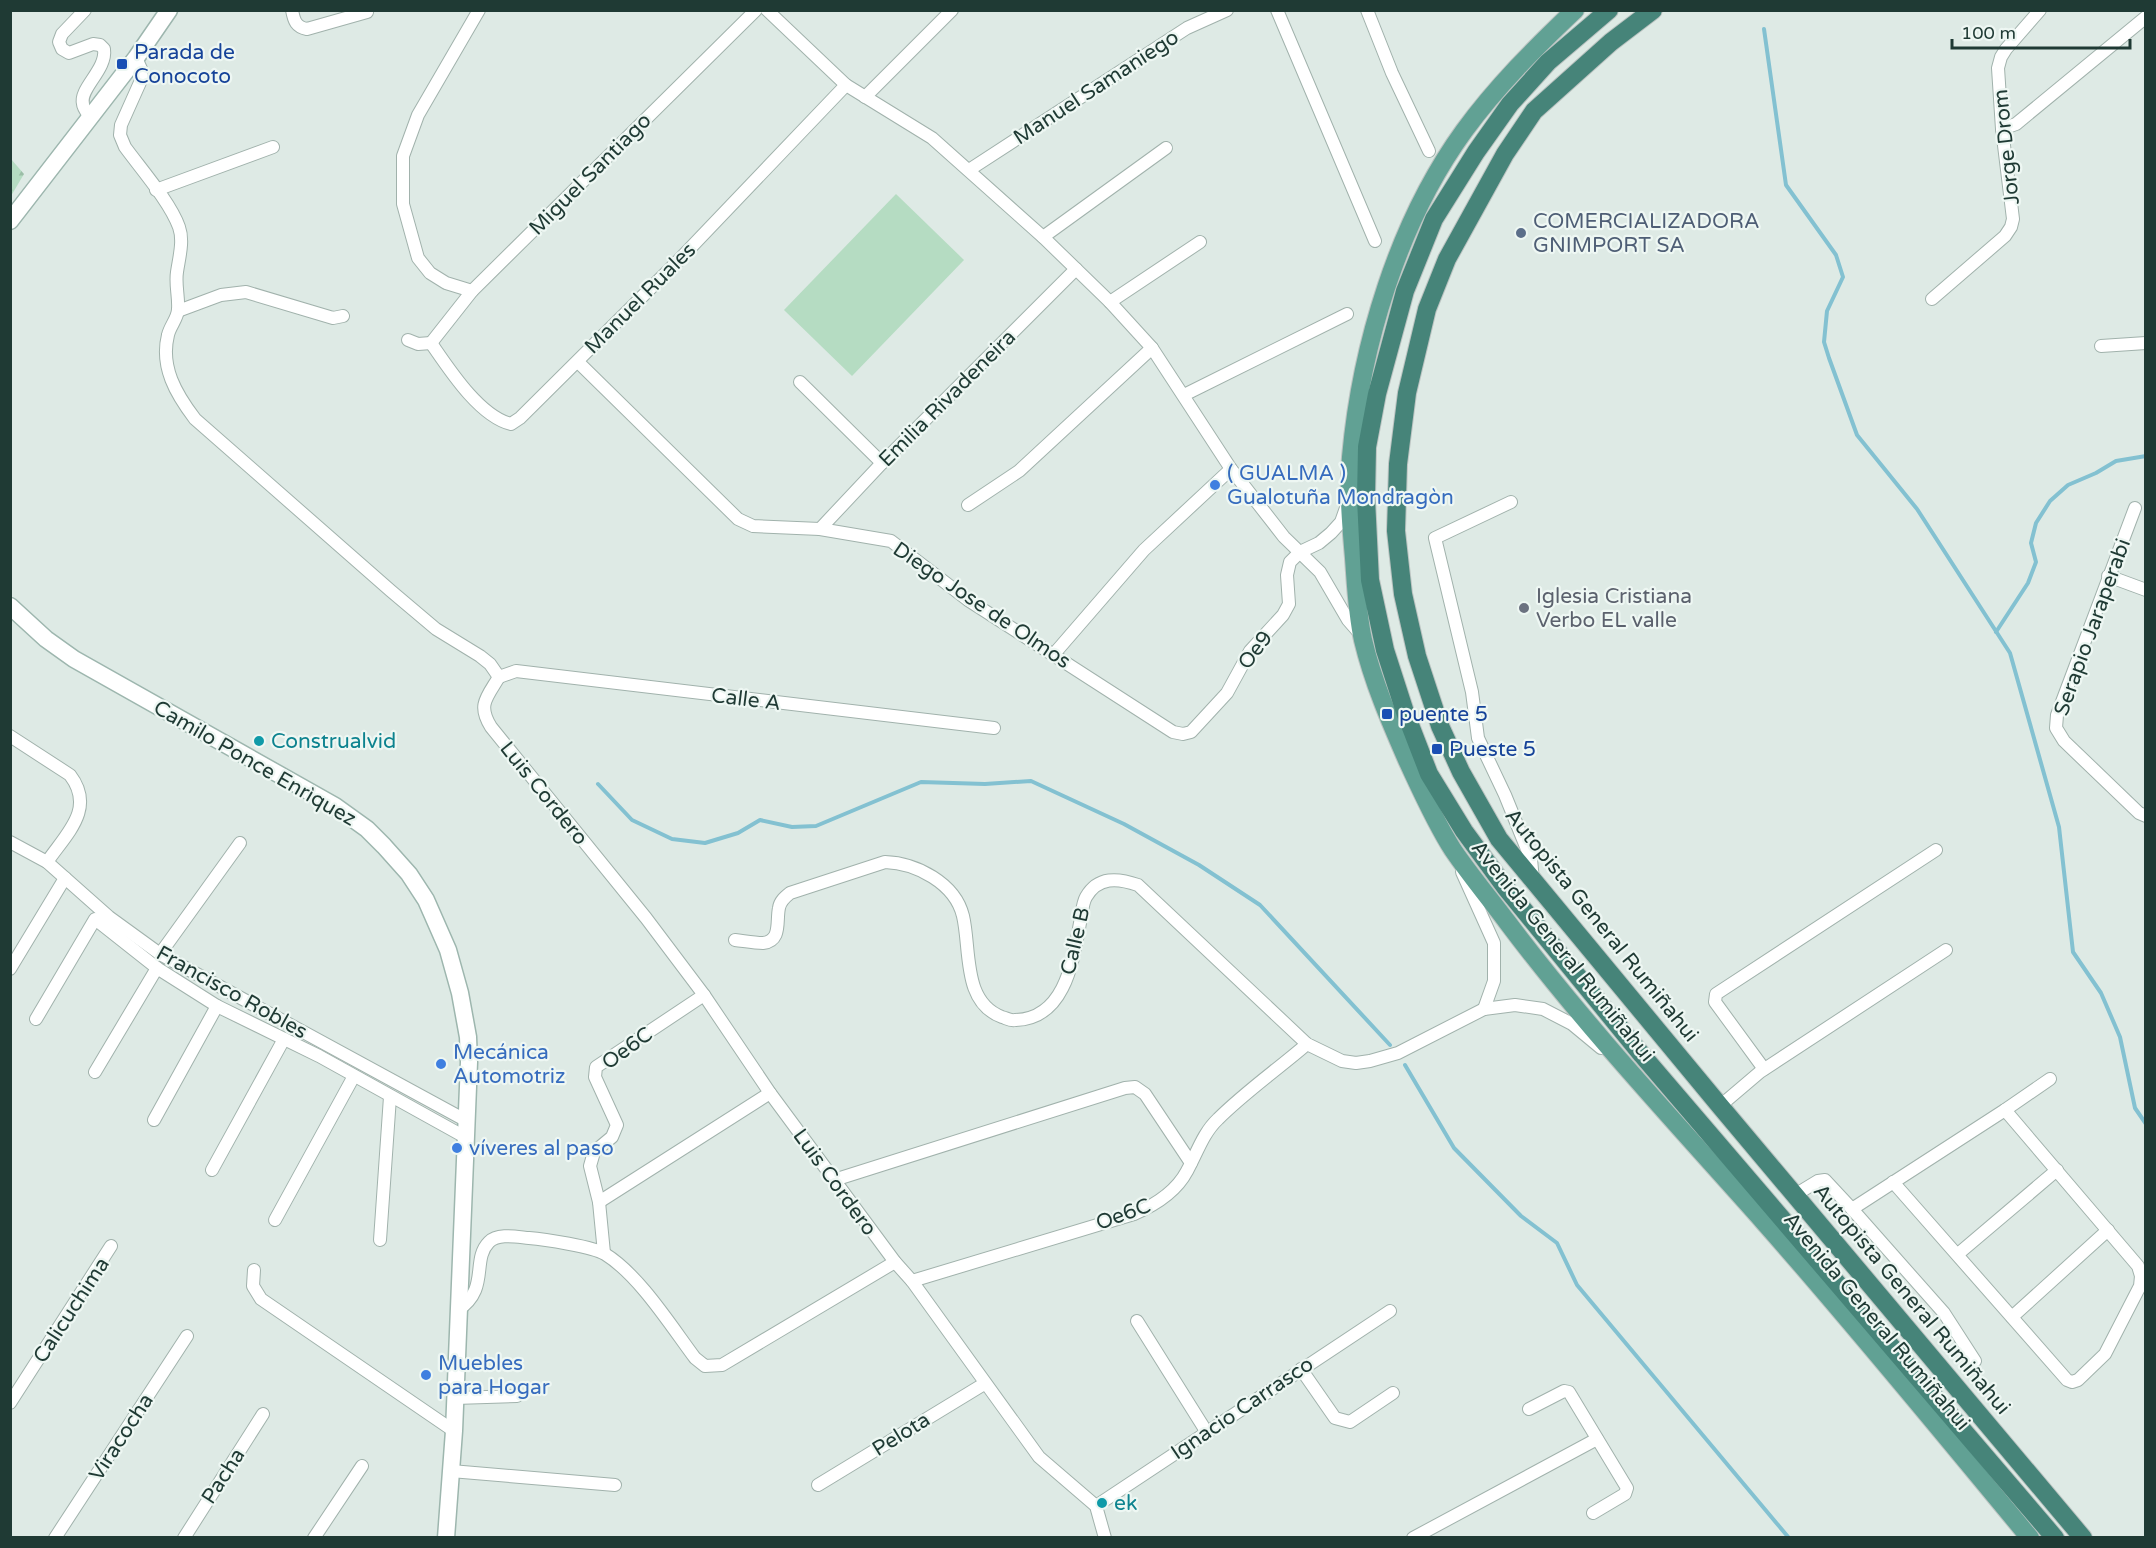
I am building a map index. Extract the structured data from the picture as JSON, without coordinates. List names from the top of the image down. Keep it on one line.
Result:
{"streets":{"highway":["Autopista General Rumiñahui"],"main road":["Camilo Ponce Enrìquez","Avenida General Rumiñahui"],"street":["Manuel Samaniego","Jorge Drom","Miguel Santiago","Manuel Ruales","Emilia Rivadeneira","Diego Jose de Olmos","Serapio Jaraperabi","Oe9","Calle A","Luis Cordero","Calle B","Francisco Robles","Oe6C","Calicuchima","Ignacio Carrasco","Pelota","Viracocha","Pacha"]},"crossings":[["Miguel Santiago","Manuel Ruales"],["Manuel Ruales","Diego Jose de Olmos"],["Emilia Rivadeneira","Diego Jose de Olmos"],["Diego Jose de Olmos","Oe9"],["Calle A","Luis Cordero"],["Camilo Ponce Enrìquez","Francisco Robles"],["Luis Cordero","Oe6C"],["Luis Cordero","Ignacio Carrasco"],["Luis Cordero","Pelota"],["Calle B","Avenida General Rumiñahui"],["Calle B","Oe6C"]],"places":{"transit":["Parada de Conocoto","puente 5","Pueste 5"],"other":["COMERCIALIZADORA GNIMPORT SA","( GUALMA ) Gualotuña Mondragòn","Iglesia Cristiana Verbo EL valle","Construalvid","Mecánica Automotriz","víveres al paso","Muebles para Hogar","ek"]},"scale_bar":"100 m"}
